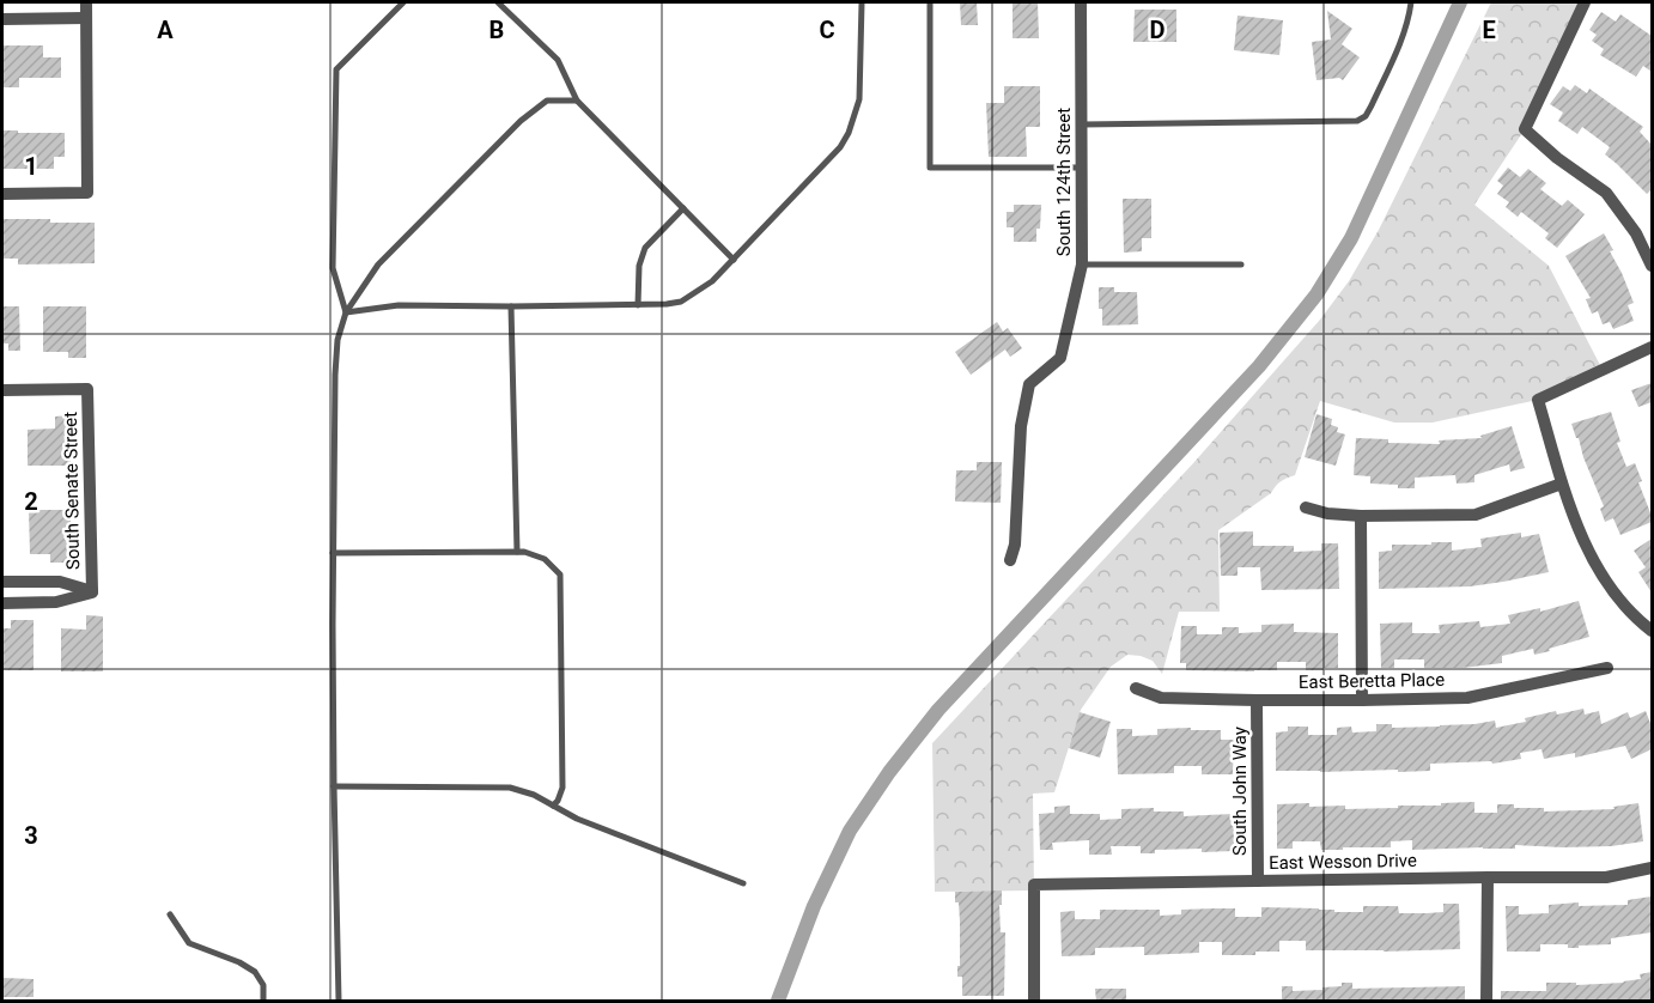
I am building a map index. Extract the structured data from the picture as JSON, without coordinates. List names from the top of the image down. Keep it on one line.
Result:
{"streets":{"street":["South 124th Street","South Senate Street","East Beretta Place","South John Way","East Wesson Drive"]},"crossings":[["East Beretta Place","South John Way"],["South John Way","East Wesson Drive"]],"grid":{"columns":["A","B","C","D","E"],"rows":["1","2","3"]}}
